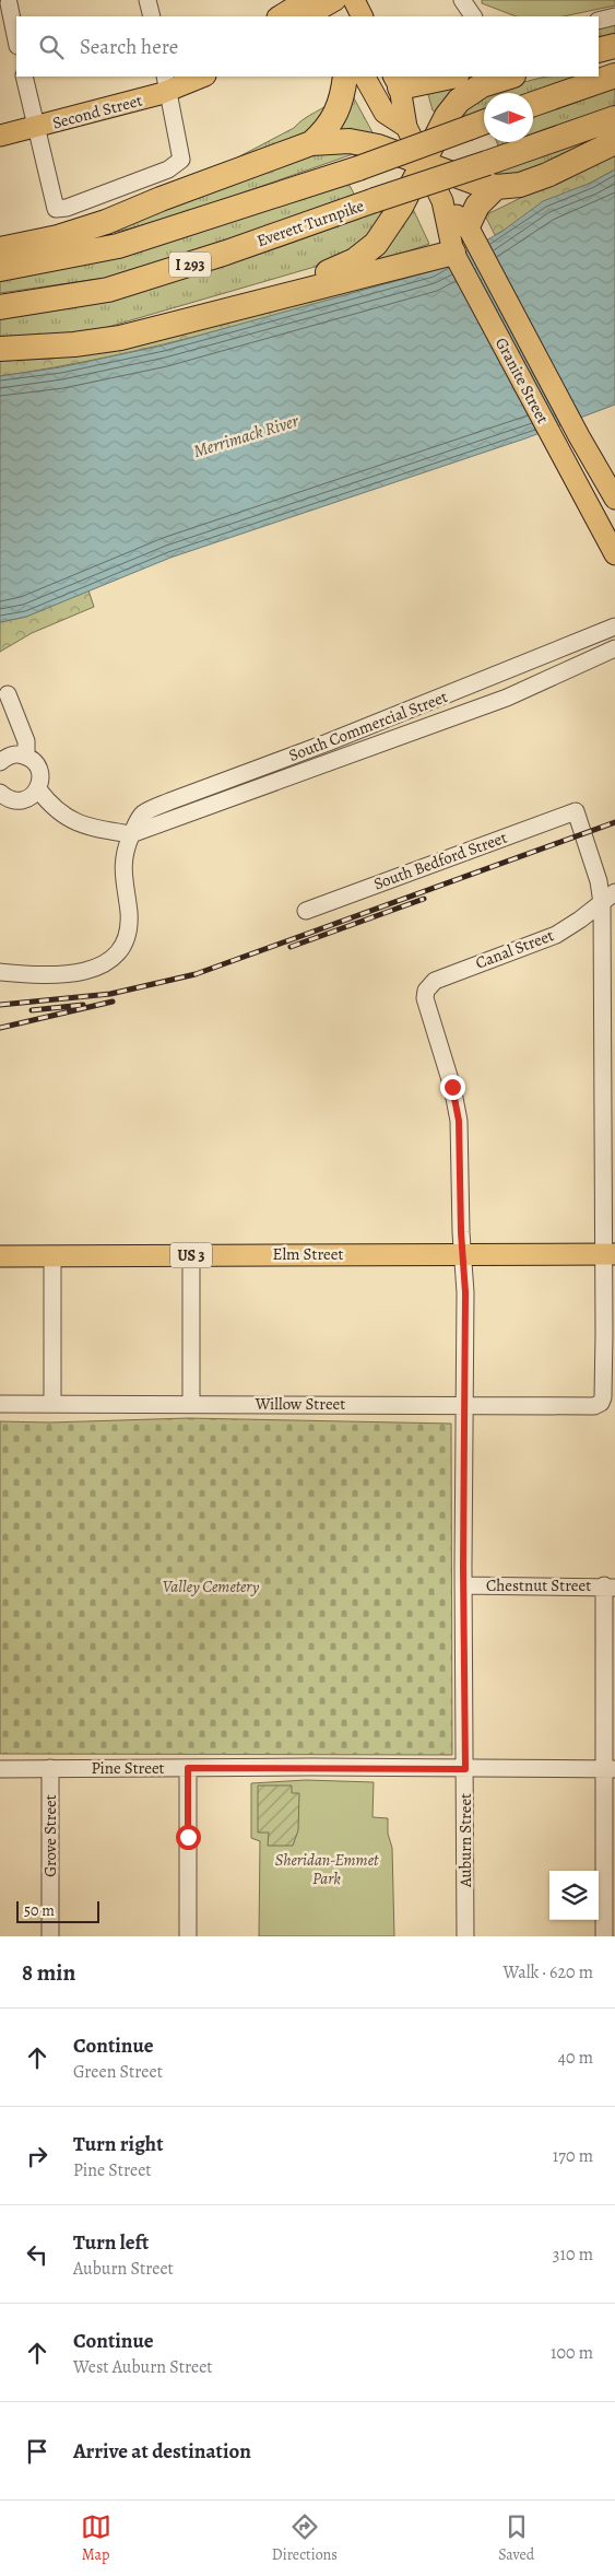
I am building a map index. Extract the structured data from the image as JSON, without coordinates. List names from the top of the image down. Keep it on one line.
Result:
{"streets":{"highway":["Everett Turnpike","I 293"],"main road":["Second Street","Granite Street","Elm Street","US 3"],"street":["South Commercial Street","South Bedford Street","Canal Street","Willow Street","Chestnut Street","Pine Street","Grove Street","Auburn Street"]},"crossings":[["South Bedford Street","Canal Street"],["Canal Street","Auburn Street"],["Elm Street","Willow Street"],["Elm Street","Auburn Street"],["Willow Street","Auburn Street"],["Chestnut Street","Auburn Street"],["Pine Street","Grove Street"],["Pine Street","Auburn Street"]],"water":["Merrimack River"],"parks":["Valley Cemetery","Sheridan-Emmet Park"],"scale_bar":"50 m","north":"right","page":{"search":"Search here","scale":"50 m","heading":["8 min","Walk · 620 m"],"list":[["Continue","Green Street","40 m"],["Turn right","Pine Street","170 m"],["Turn left","Auburn Street","310 m"],["Continue","West Auburn Street","100 m"],"Arrive at destination"],"nav":["Map","Directions","Saved"]}}
